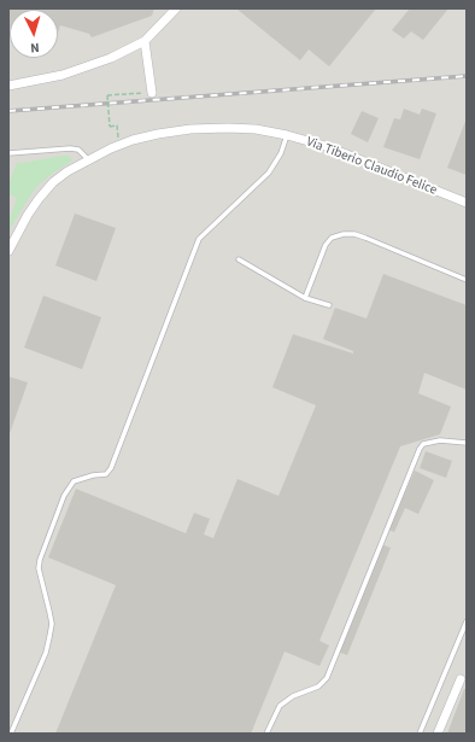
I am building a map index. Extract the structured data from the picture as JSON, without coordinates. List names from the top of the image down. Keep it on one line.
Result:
{"streets":{"street":["Via Tiberio Claudio Felice"]},"north":"bottom"}
